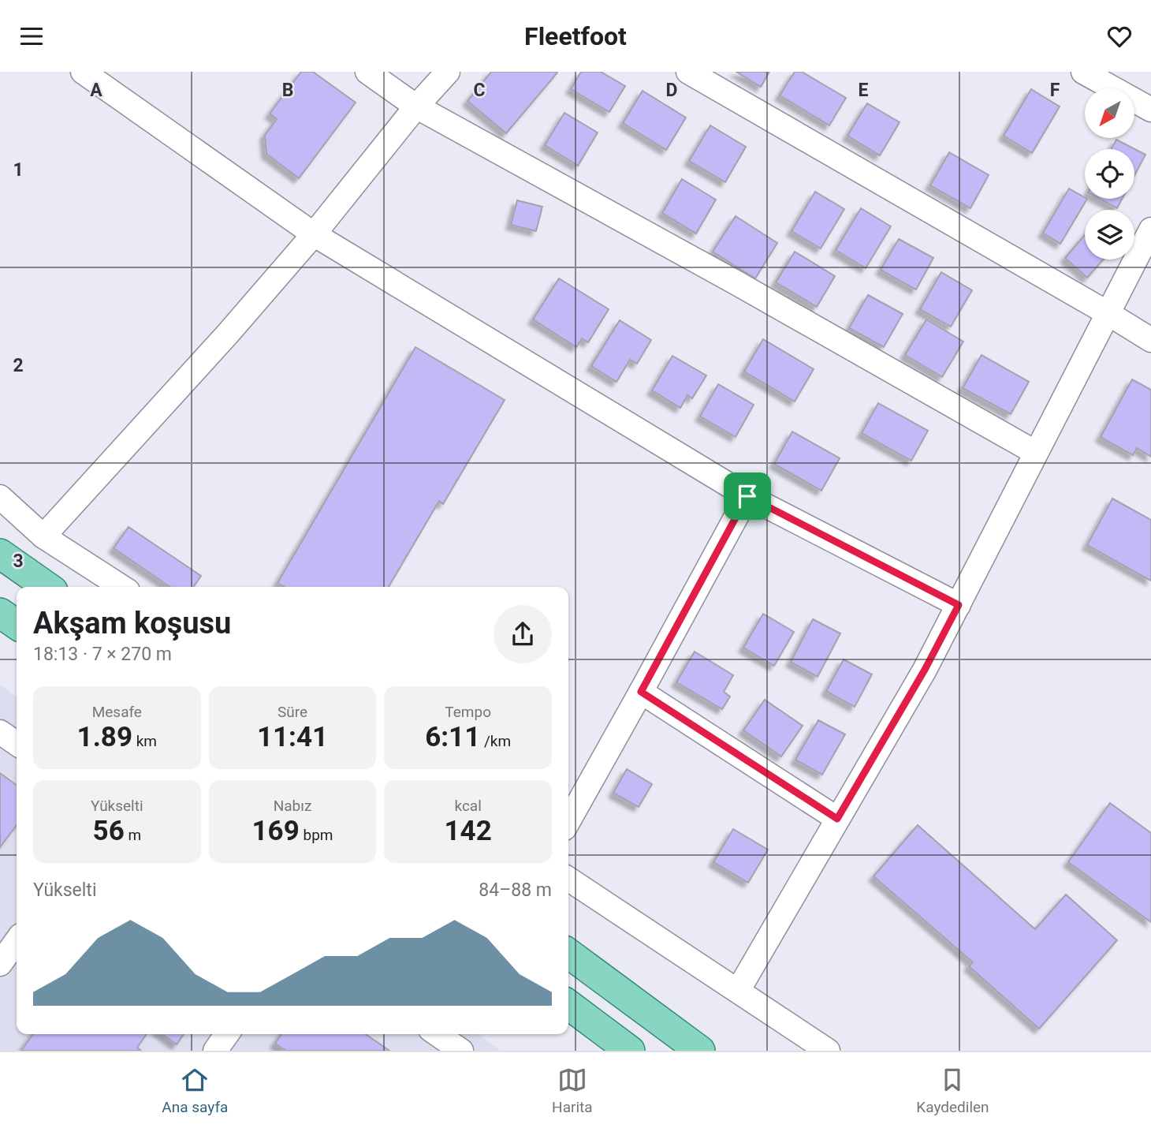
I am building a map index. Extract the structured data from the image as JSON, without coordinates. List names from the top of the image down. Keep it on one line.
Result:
{"north":"bottom left","page":{"header":"Fleetfoot","heading":["Akşam koşusu","18:13 · 7 × 270 m"],"stats":[["Mesafe","1.89 km"],["Süre","11:41"],["Tempo","6:11 /km"],["Yükselti","56 m"],["Nabız","169 bpm"],["kcal","142"]],"chart":["Yükselti","84–88 m"],"tabs":["Ana sayfa","Harita","Kaydedilen"]},"grid":{"columns":["A","B","C","D","E","F"],"rows":["1","2","3"]}}
